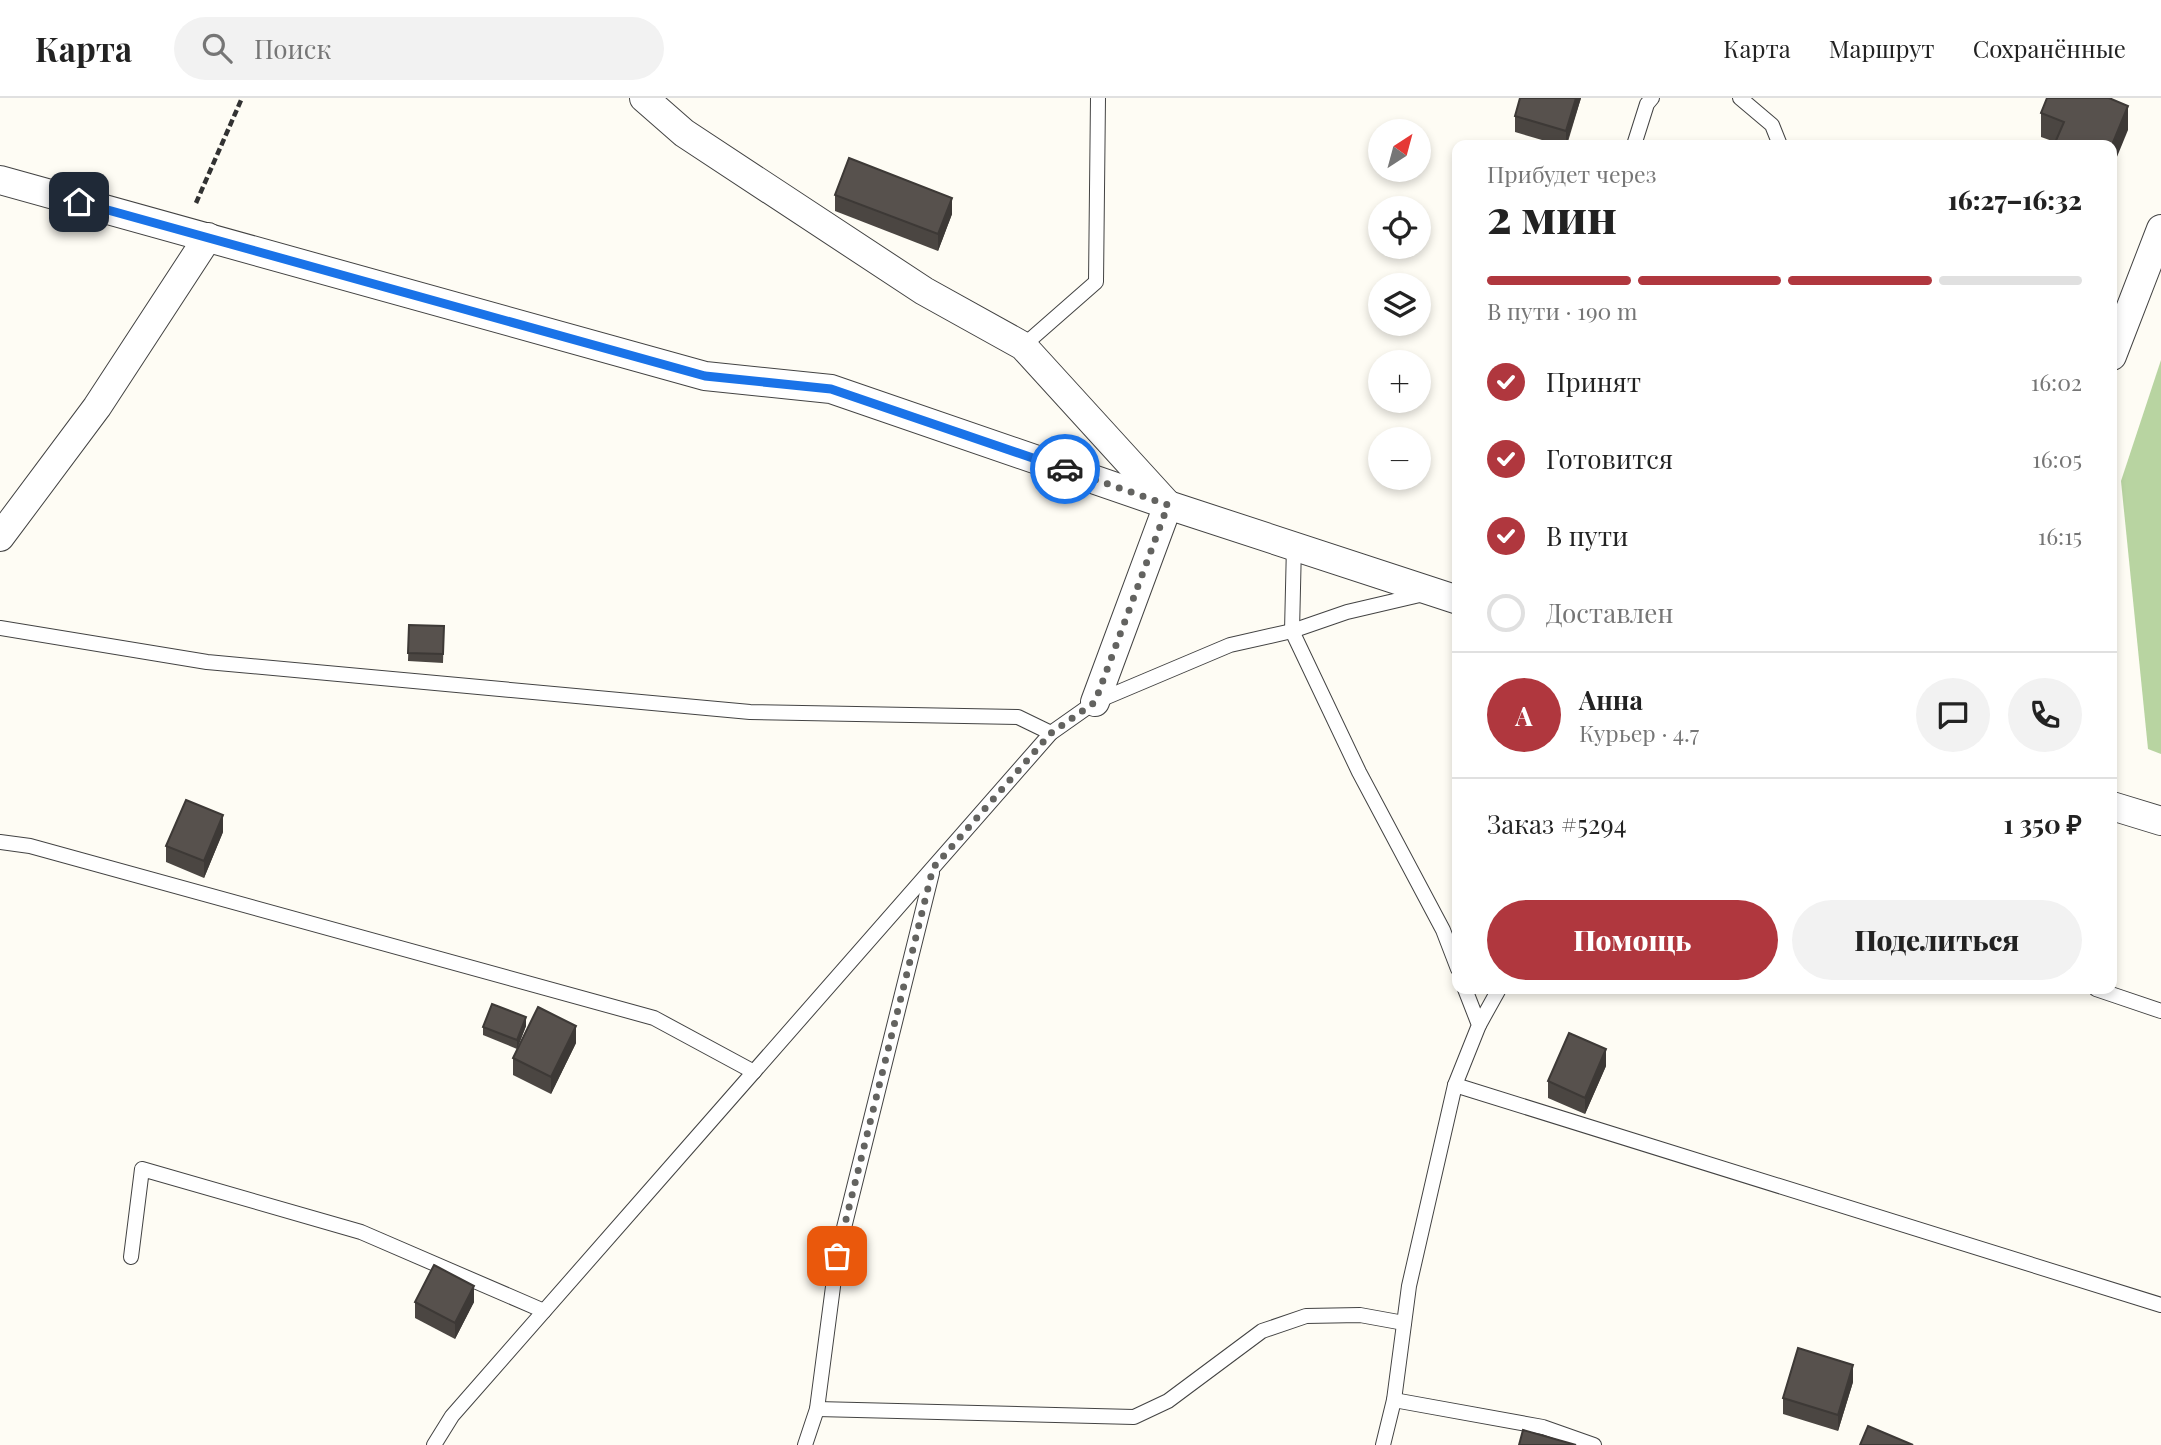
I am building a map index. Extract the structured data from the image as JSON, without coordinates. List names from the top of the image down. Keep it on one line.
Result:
{"north":"top right","page":{"header":"Карта","search":"Поиск","nav":["Карта","Маршрут","Сохранённые"],"map_buttons":["+","−"],"heading":["2 мин","Прибудет через","16:27–16:32"],"panel":["Анна","Курьер · 4.7","Заказ #5294","1 350 ₽"],"bar":"В пути · 190 m","list":[["Принят","16:02"],["Готовится","16:05"],["В пути","16:15"],"Доставлен"],"round":"А","buttons":["Помощь","Поделиться"]}}
